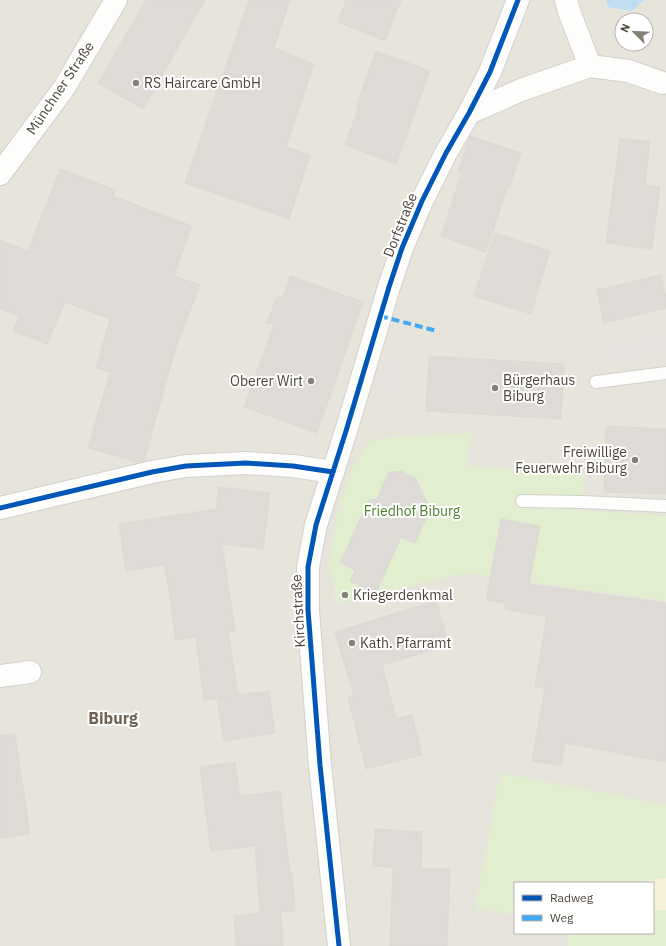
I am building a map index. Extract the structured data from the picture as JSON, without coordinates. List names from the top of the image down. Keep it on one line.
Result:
{"streets":{"street":["Münchner Straße","Dorfstraße","Kirchstraße"]},"crossings":[["Dorfstraße","Kirchstraße"]],"districts":["Biburg"],"parks":["Friedhof Biburg"],"places":["RS Haircare GmbH","Oberer Wirt","Bürgerhaus Biburg","Freiwillige Feuerwehr Biburg","Kriegerdenkmal","Kath. Pfarramt"],"legend":["Radweg","Weg"],"north":"top left"}
